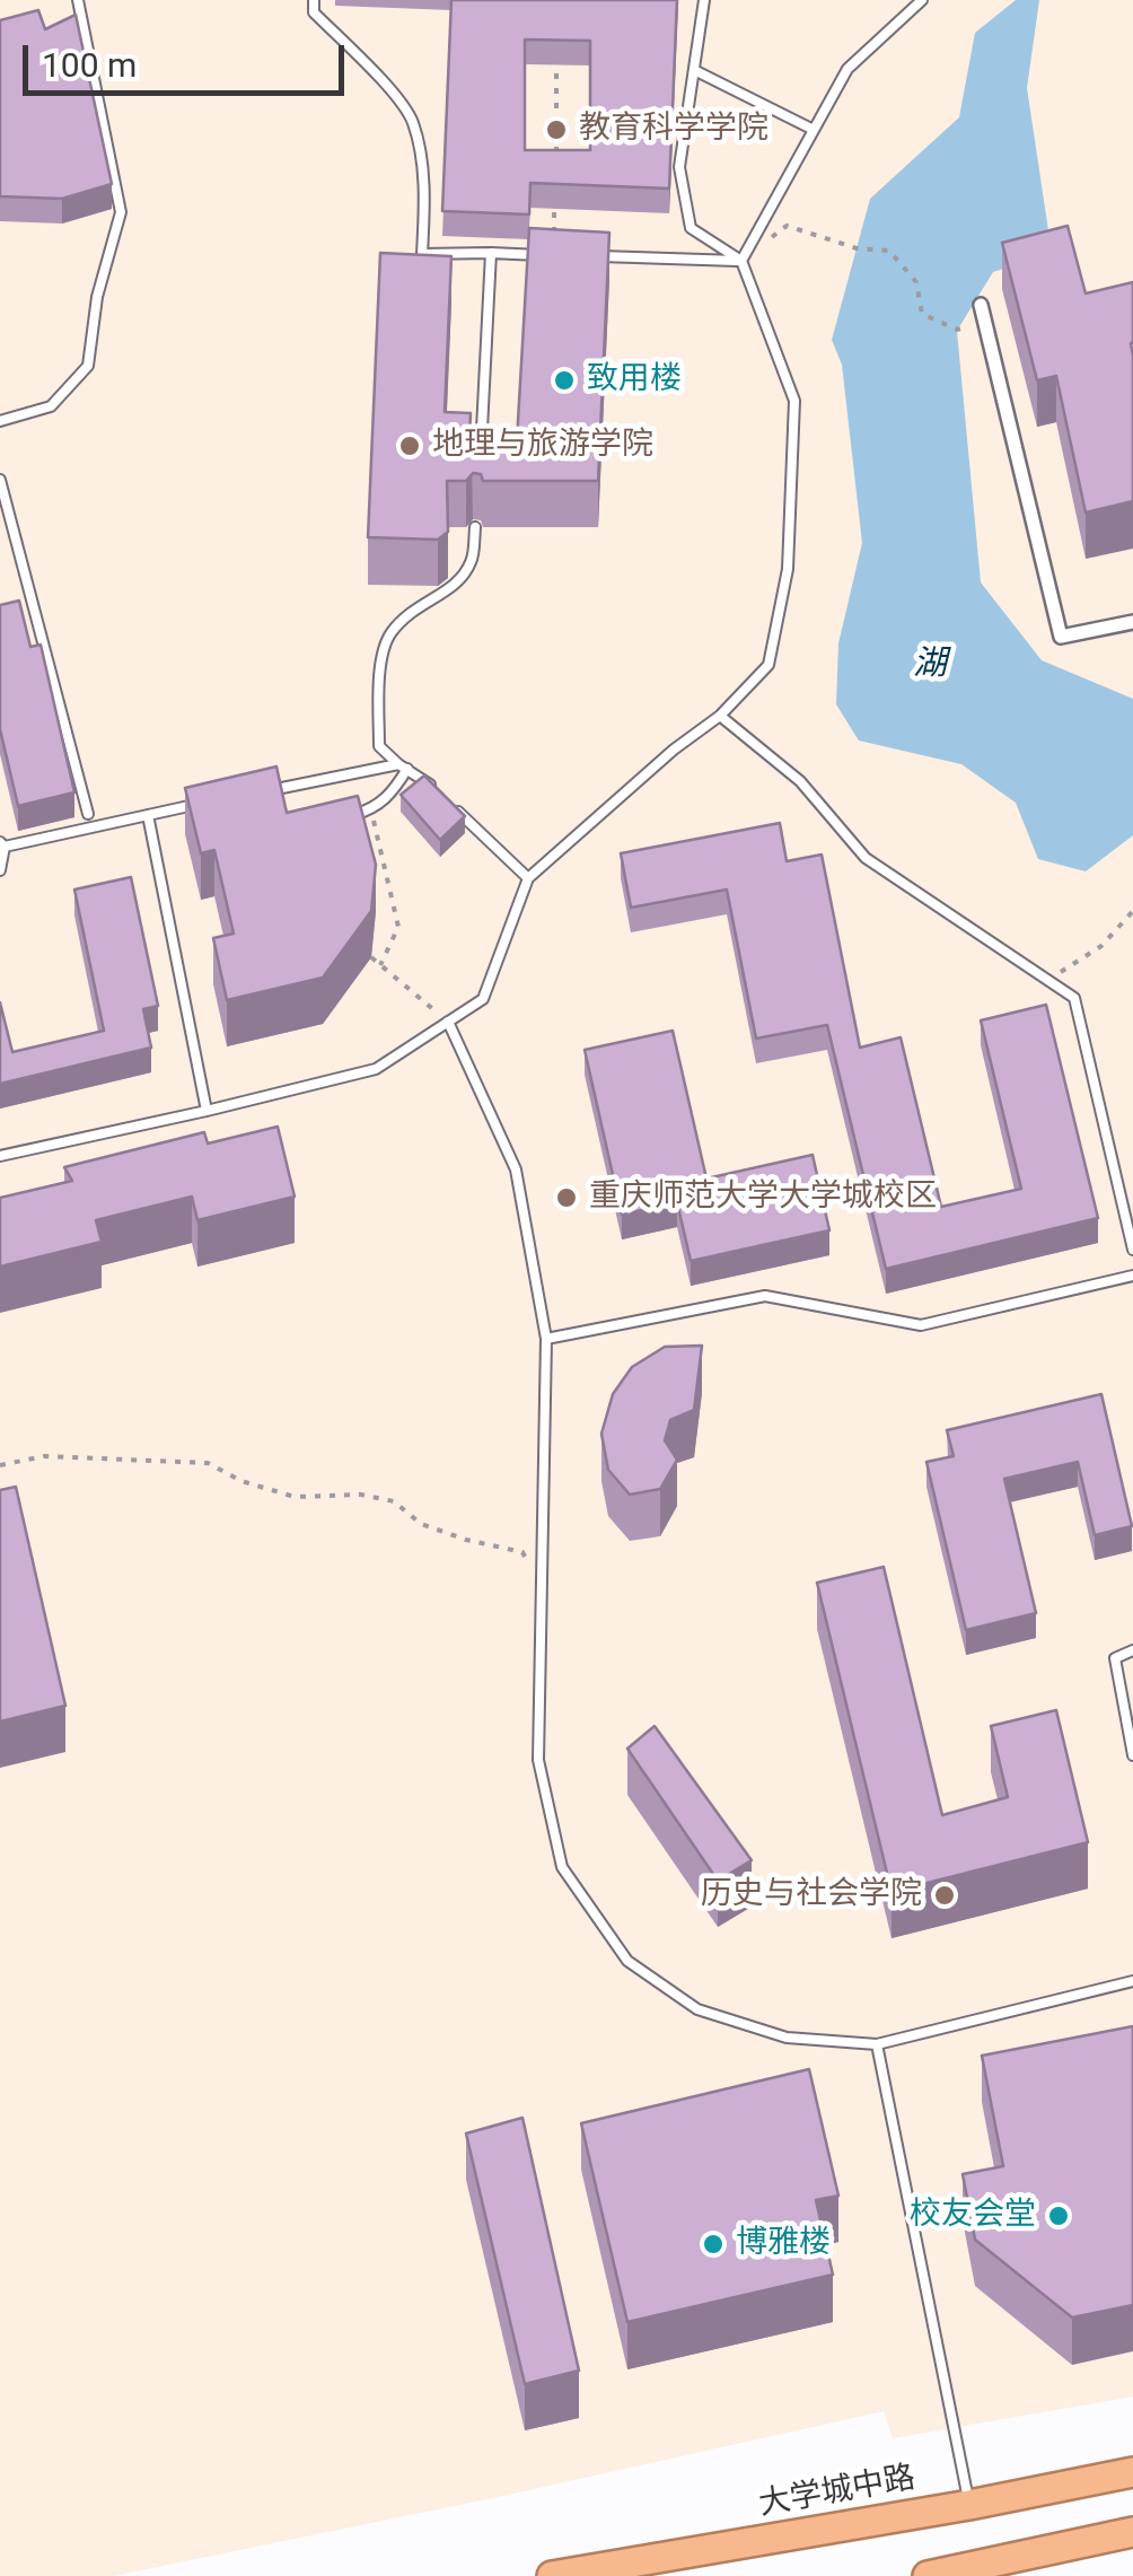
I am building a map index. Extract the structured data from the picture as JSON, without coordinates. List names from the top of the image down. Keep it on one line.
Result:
{"streets":{"highway":["大学城中路"]},"water":["湖"],"places":["教育科学学院","致用楼","地理与旅游学院","重庆师范大学大学城校区","历史与社会学院","校友会堂","博雅楼"],"scale_bar":"100 m"}
